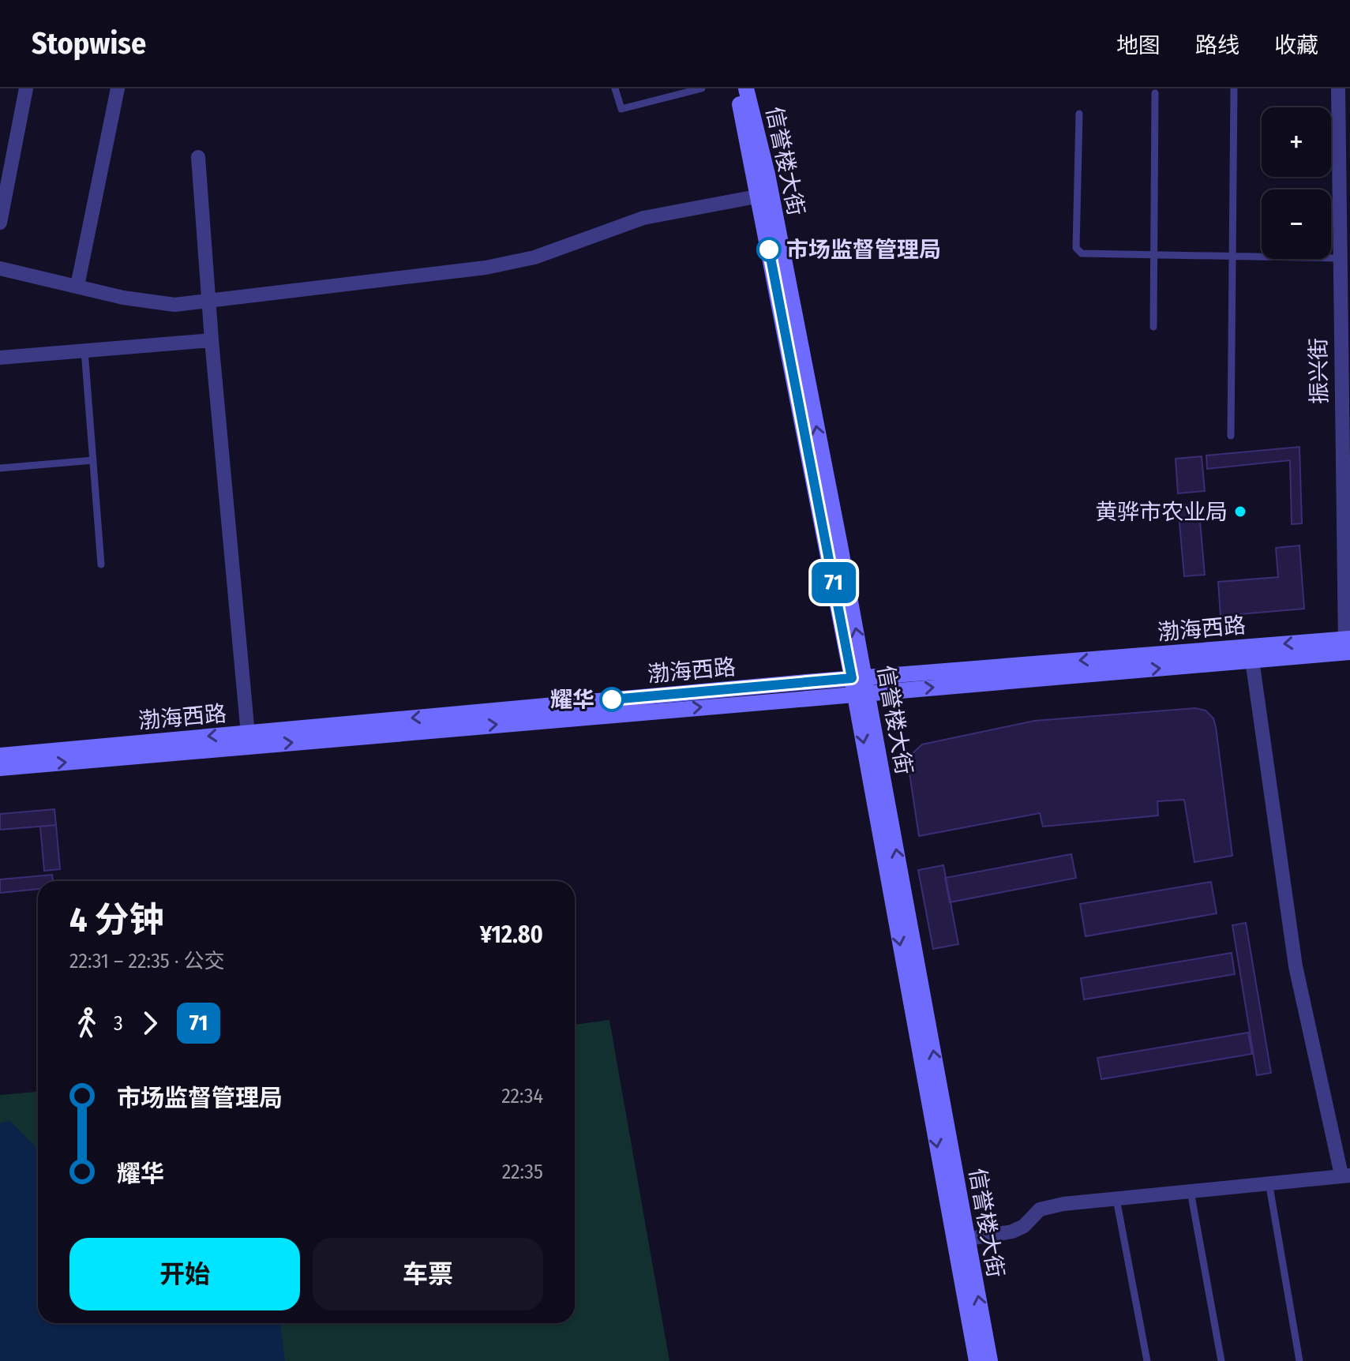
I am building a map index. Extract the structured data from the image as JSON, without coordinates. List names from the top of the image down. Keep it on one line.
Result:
{"streets":{"main road":["信誉楼大街","渤海西路"],"street":["振兴街"]},"crossings":[["信誉楼大街","渤海西路"],["振兴街","渤海西路"]],"places":["市场监督管理局","黄骅市农业局","耀华"],"lines":["bus line 71"],"page":{"header":"Stopwise","nav":["地图","路线","收藏"],"on_map":"71","map_buttons":["+","−"],"heading":["4 分钟","22:31 – 22:35 · 公交","¥12.80"],"legs":["3","71"],"list":[{"name":"市场监督管理局","value":"22:34"},{"name":"耀华","value":"22:35"}],"buttons":["开始","车票"]}}
